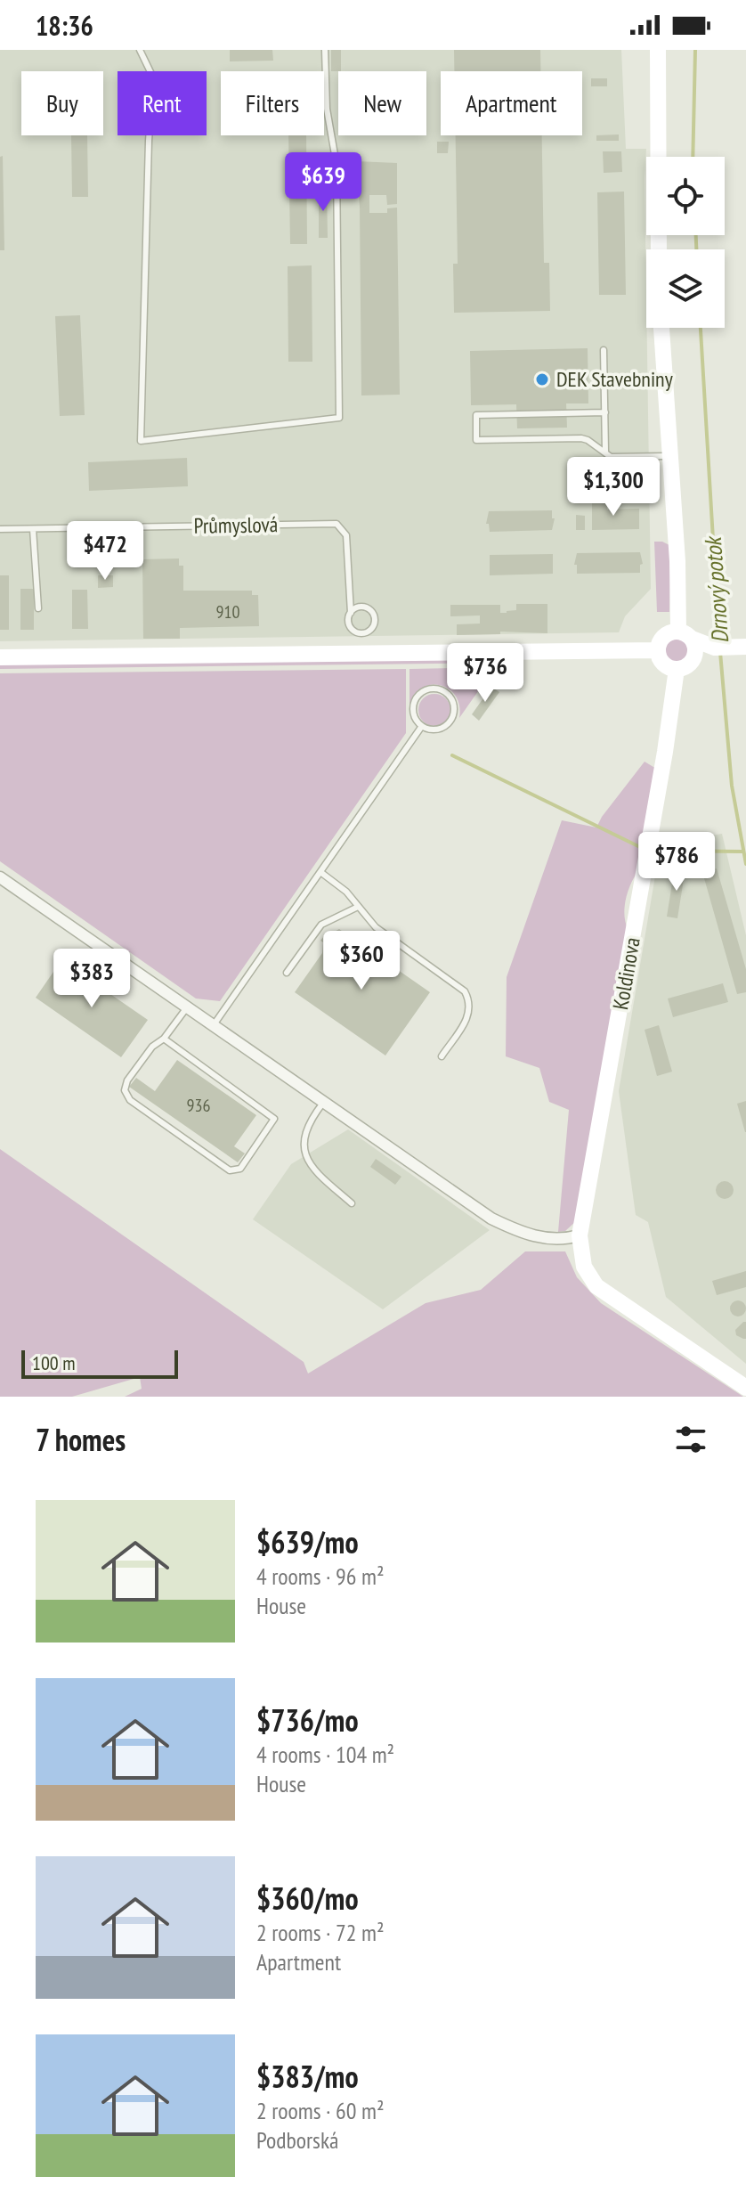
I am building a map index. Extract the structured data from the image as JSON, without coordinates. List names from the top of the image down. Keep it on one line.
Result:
{"streets":{"main road":["Koldinova"],"lane":["Průmyslová"]},"water":["Drnový potok"],"places":["DEK Stavebniny"],"house_numbers":["910","936"],"scale_bar":"100 m","page":{"status":"18:36","chip":["Buy","Rent","Filters","New","Apartment"],"price":["$639","$1,300","$472","$736","$786","$360","$383"],"scale":"100 m","heading":"7 homes","list":[{"name":"$639/mo","note":"4 rooms · 96 m² · House"},{"name":"$736/mo","note":"4 rooms · 104 m² · House"},{"name":"$360/mo","note":"2 rooms · 72 m² · Apartment"},{"name":"$383/mo","note":"2 rooms · 60 m² · Podborská"}]}}
